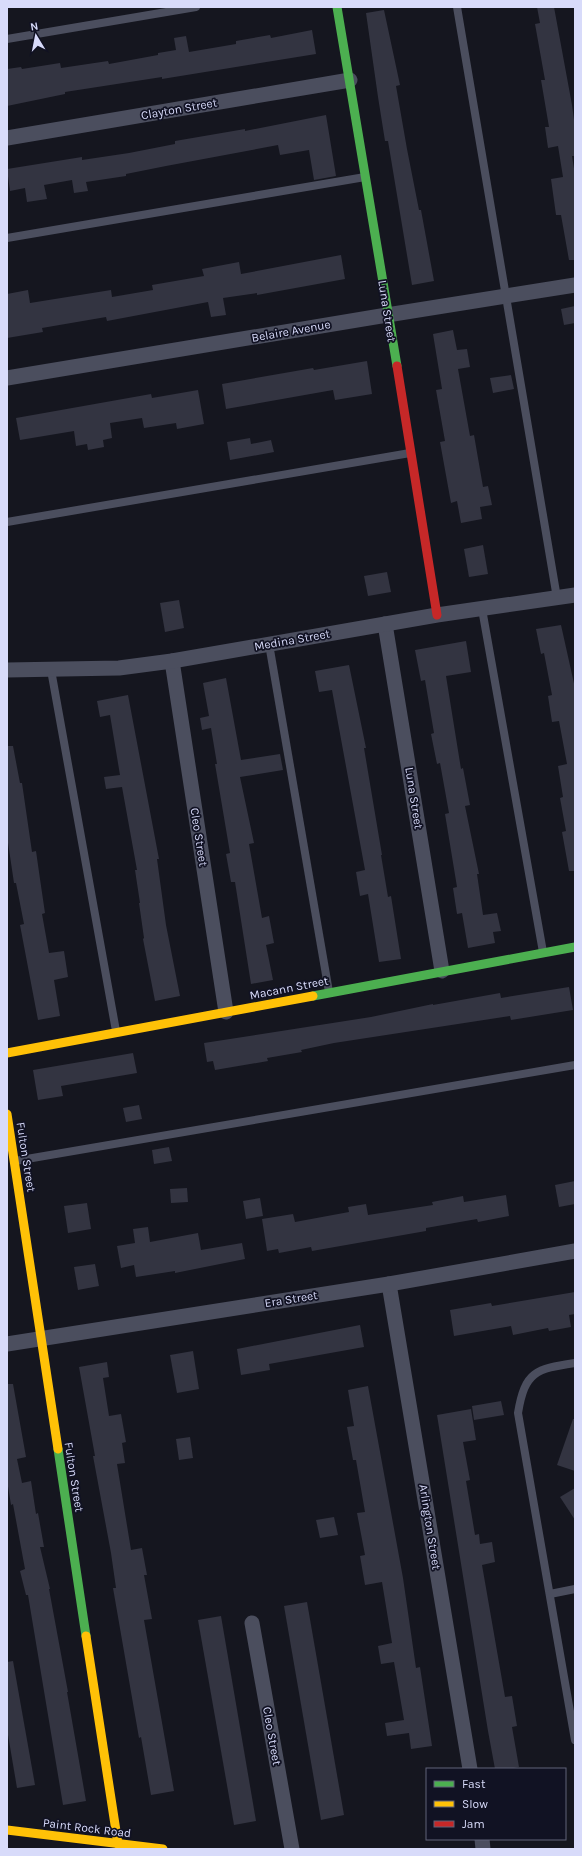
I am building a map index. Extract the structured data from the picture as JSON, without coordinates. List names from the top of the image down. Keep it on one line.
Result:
{"streets":{"street":["Clayton Street","Luna Street","Belaire Avenue","Medina Street","Cleo Street","Macann Street","Fulton Street","Era Street","Arlington Street","Paint Rock Road"]},"crossings":[["Clayton Street","Luna Street"],["Luna Street","Belaire Avenue"],["Luna Street","Medina Street"],["Luna Street","Macann Street"],["Medina Street","Cleo Street"],["Cleo Street","Macann Street"],["Fulton Street","Era Street"],["Fulton Street","Paint Rock Road"],["Era Street","Arlington Street"]],"legend":["Fast","Slow","Jam"],"north":"top"}
